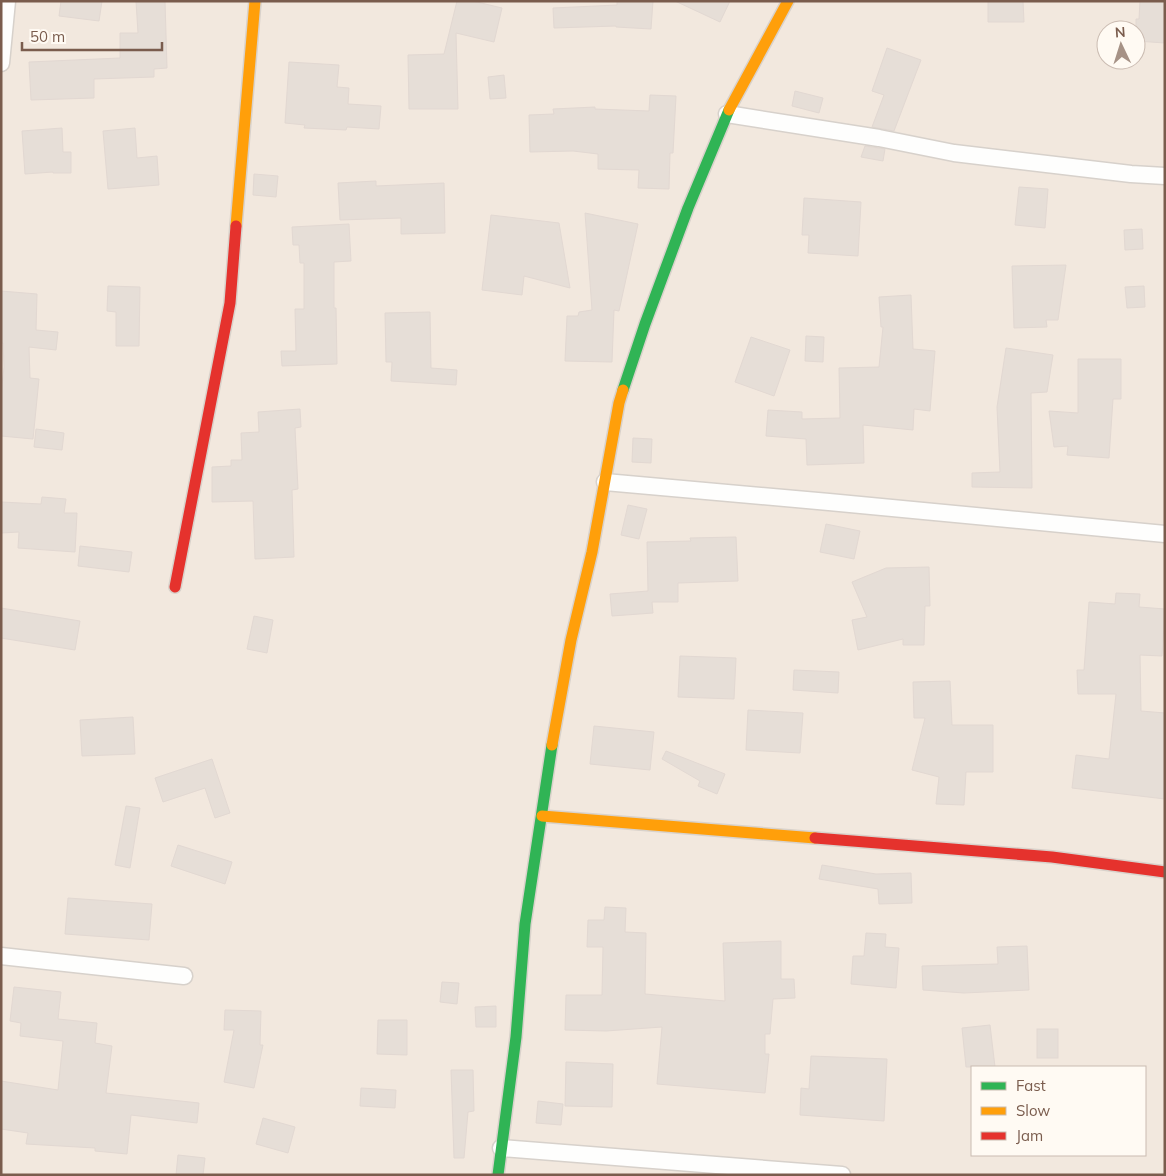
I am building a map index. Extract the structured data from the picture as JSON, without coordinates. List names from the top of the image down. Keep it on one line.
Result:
{"legend":["Fast","Slow","Jam"],"scale_bar":"50 m","north":"top"}
